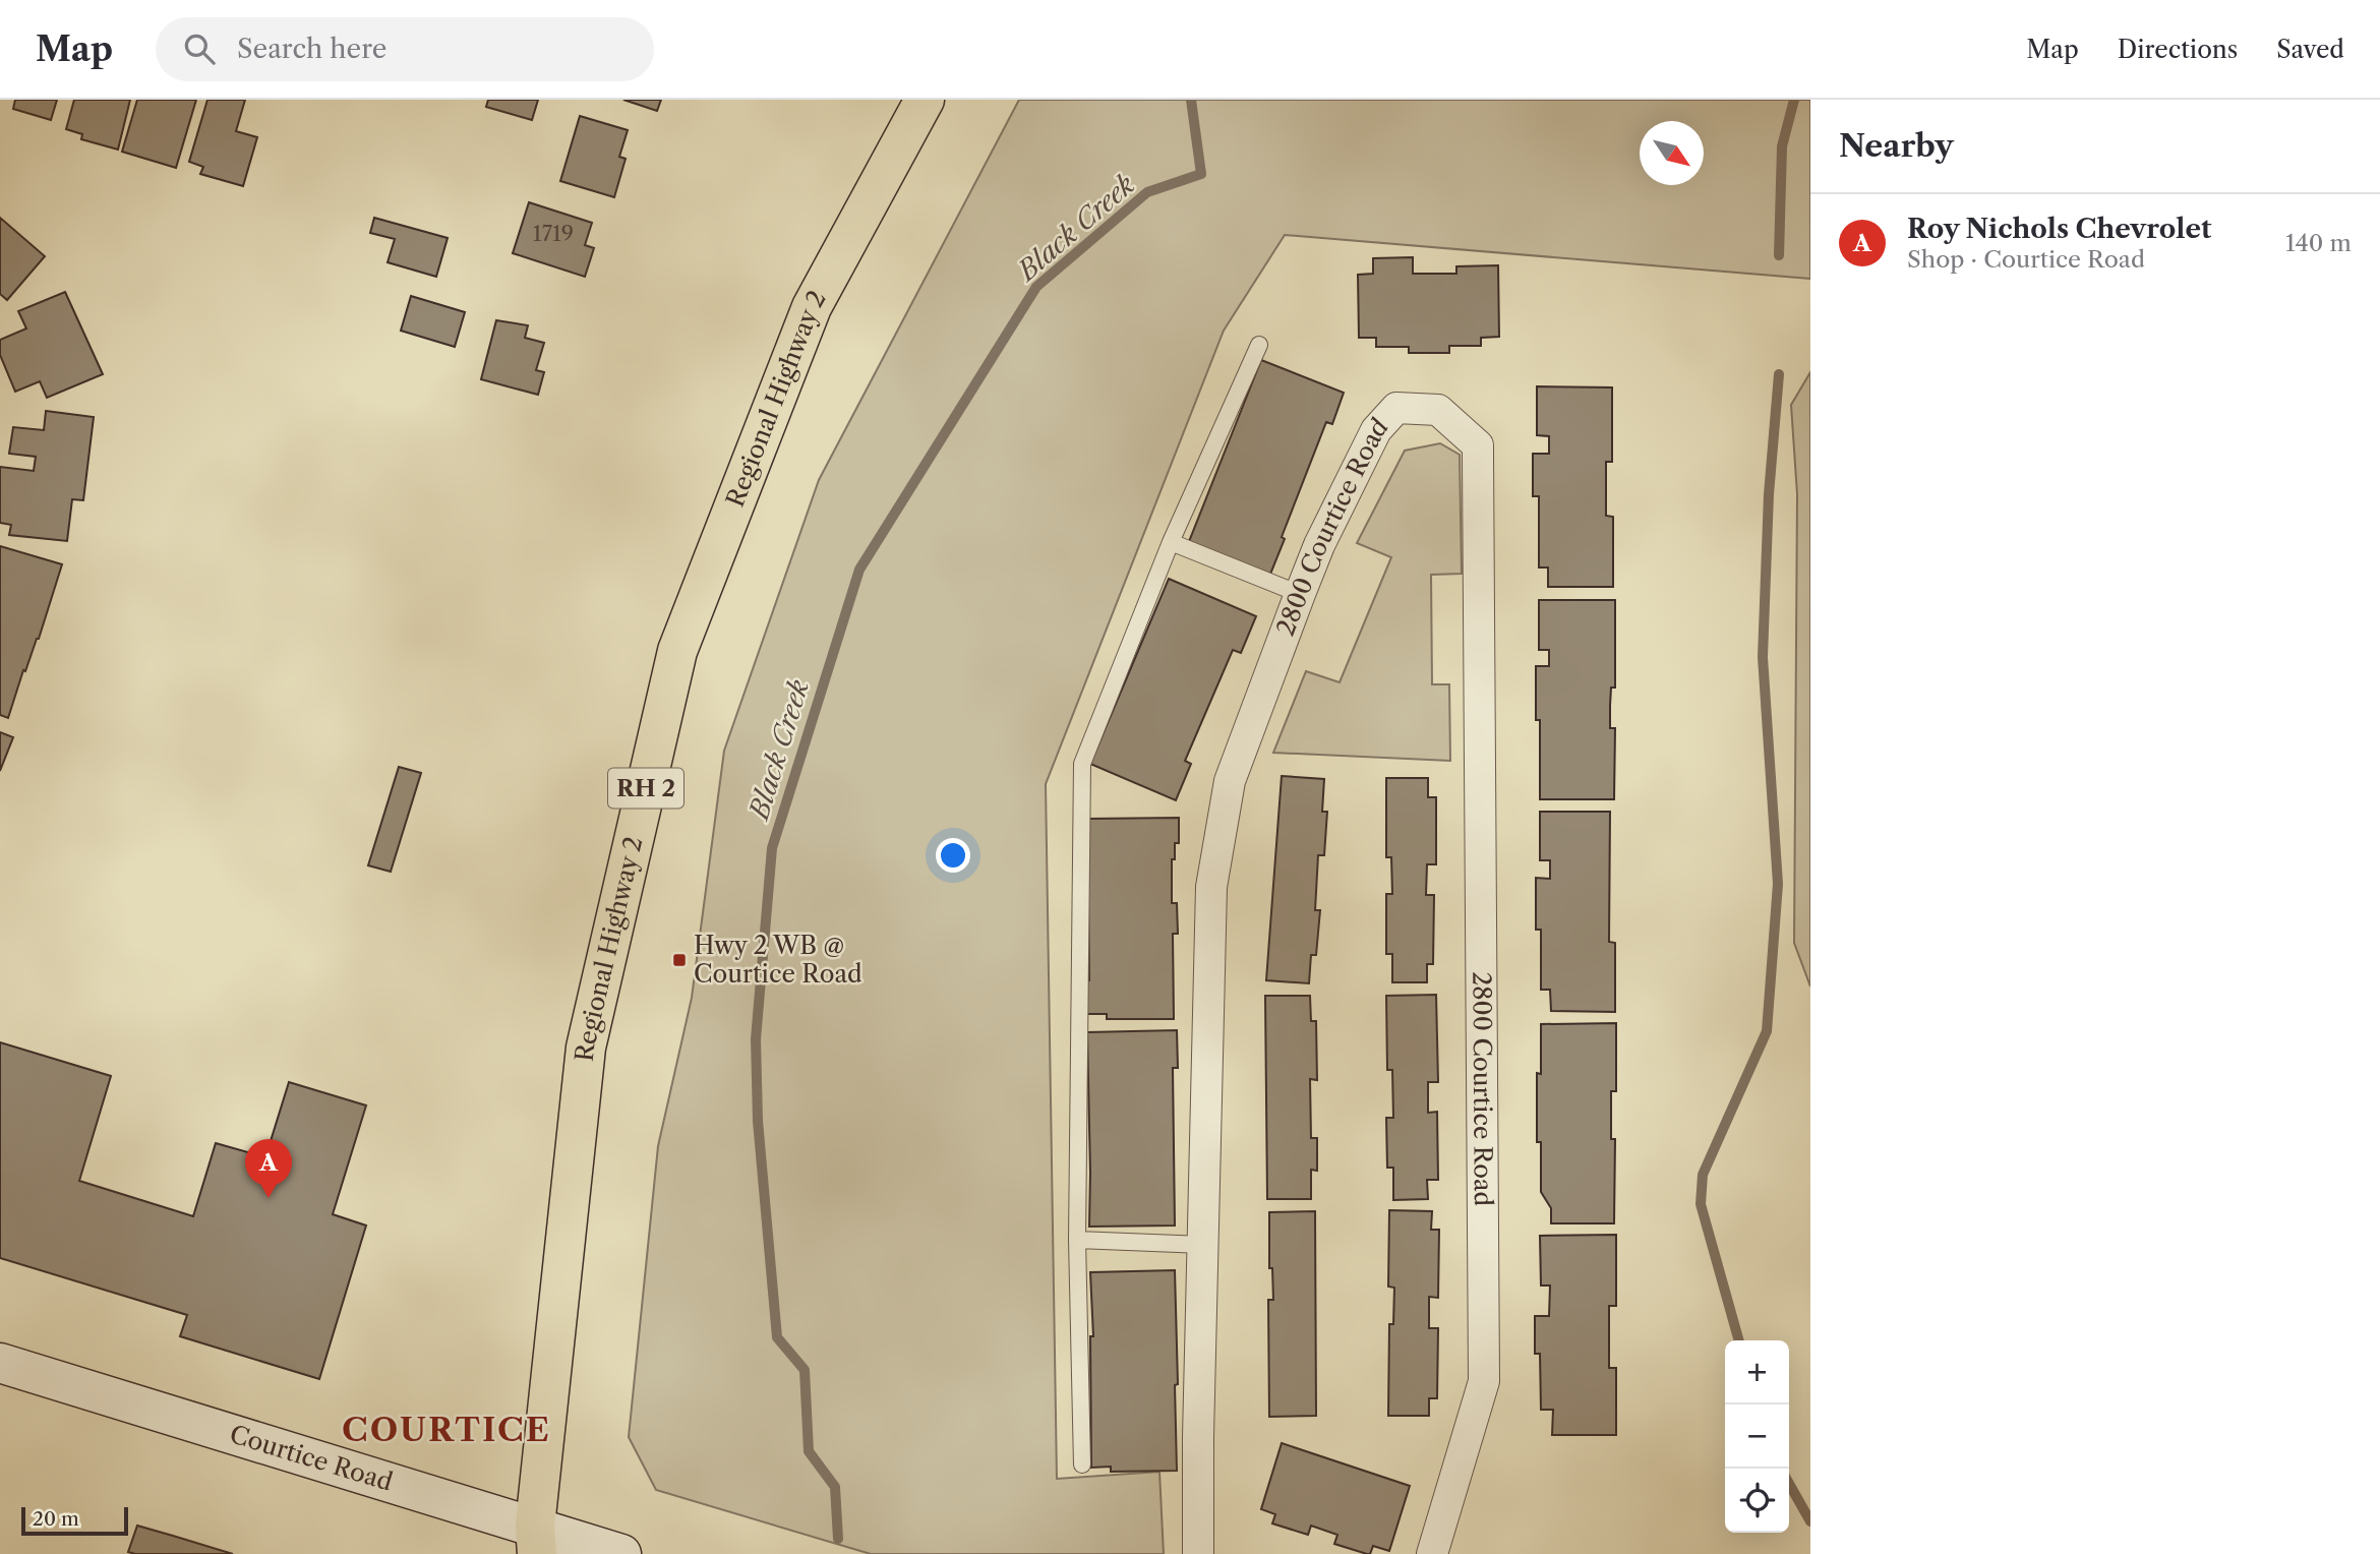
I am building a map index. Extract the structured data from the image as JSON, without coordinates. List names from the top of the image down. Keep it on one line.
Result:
{"streets":{"main road":["Regional Highway 2","RH 2","Courtice Road"],"street":["2800 Courtice Road"]},"crossings":[["Regional Highway 2","Courtice Road"]],"districts":["COURTICE"],"water":["Black Creek"],"places":{"transit":["Hwy 2 WB @ Courtice Road"]},"house_numbers":["1719"],"scale_bar":"20 m","north":"bottom right","page":{"header":"Map","search":"Search here","nav":["Map","Directions","Saved"],"heading":"Nearby","list":[{"mark":"A","name":"Roy Nichols Chevrolet","note":"Shop · Courtice Road","value":"140 m"}],"pins":"A","map_buttons":["+","−"],"scale":"20 m"}}
